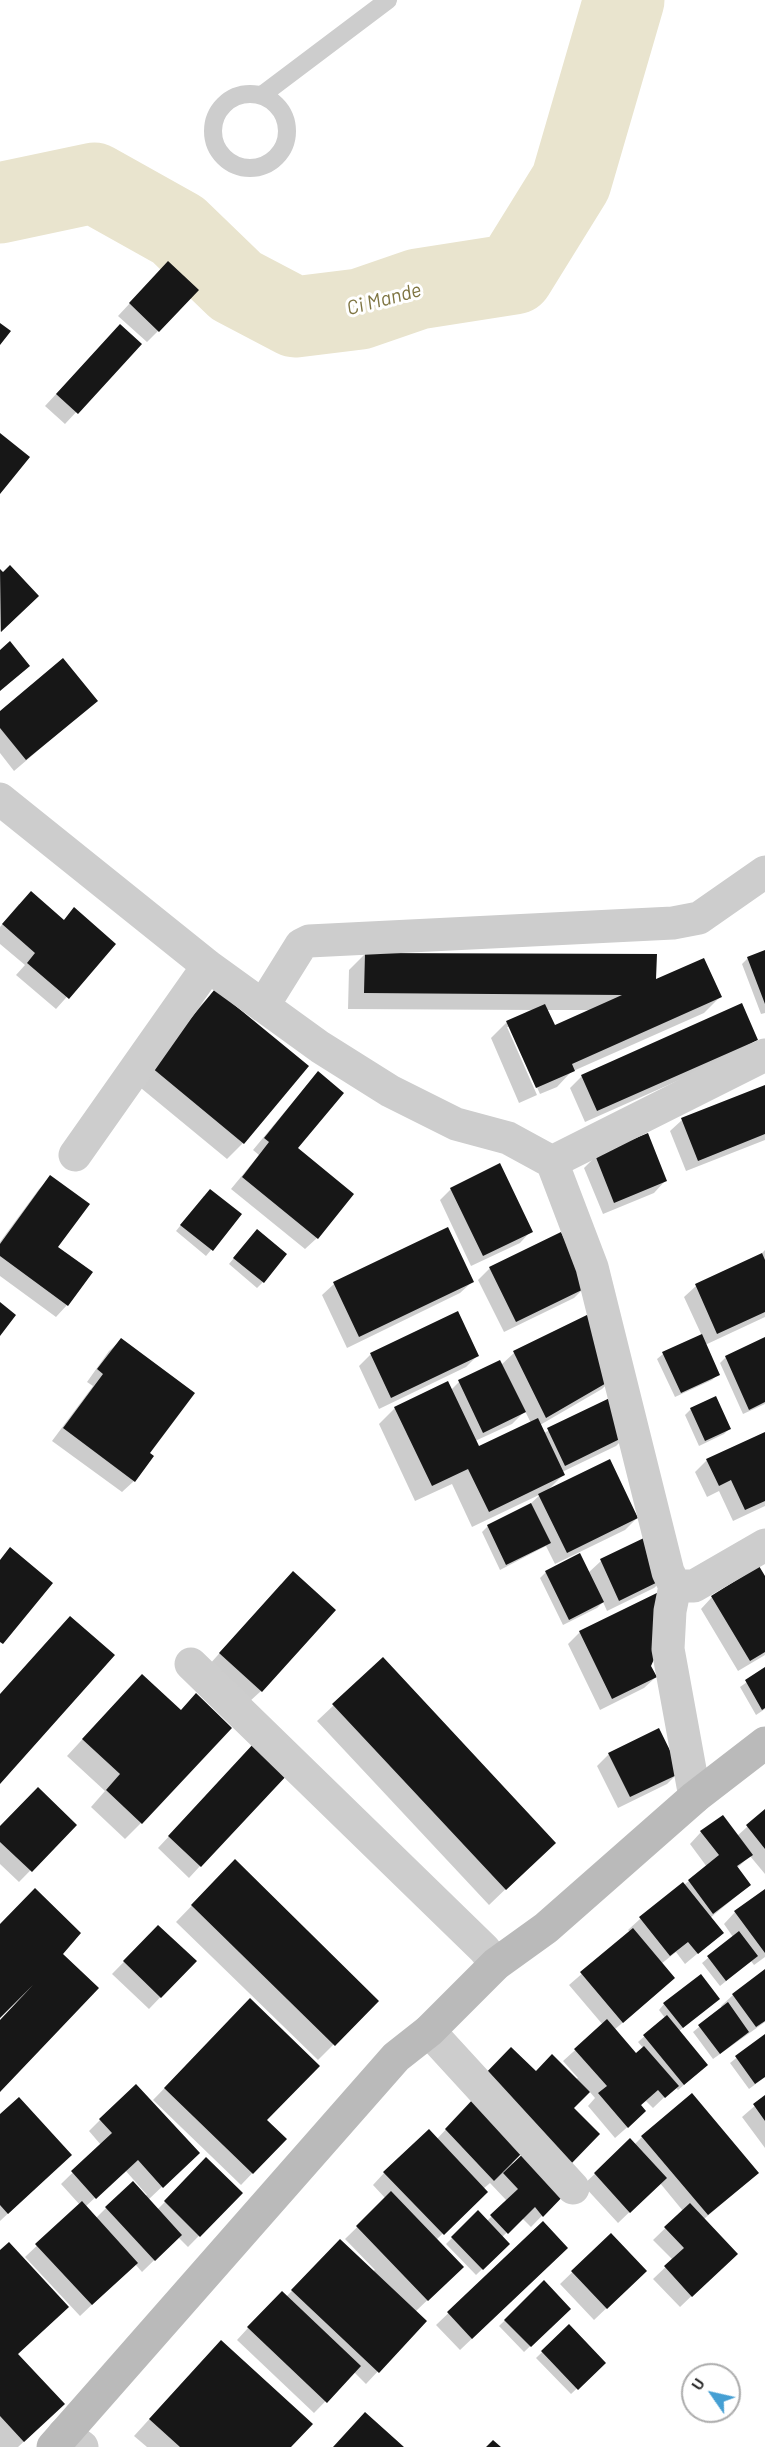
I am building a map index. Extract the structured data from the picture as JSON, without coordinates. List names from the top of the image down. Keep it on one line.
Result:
{"water":["Ci Mande"],"north":"top left"}
